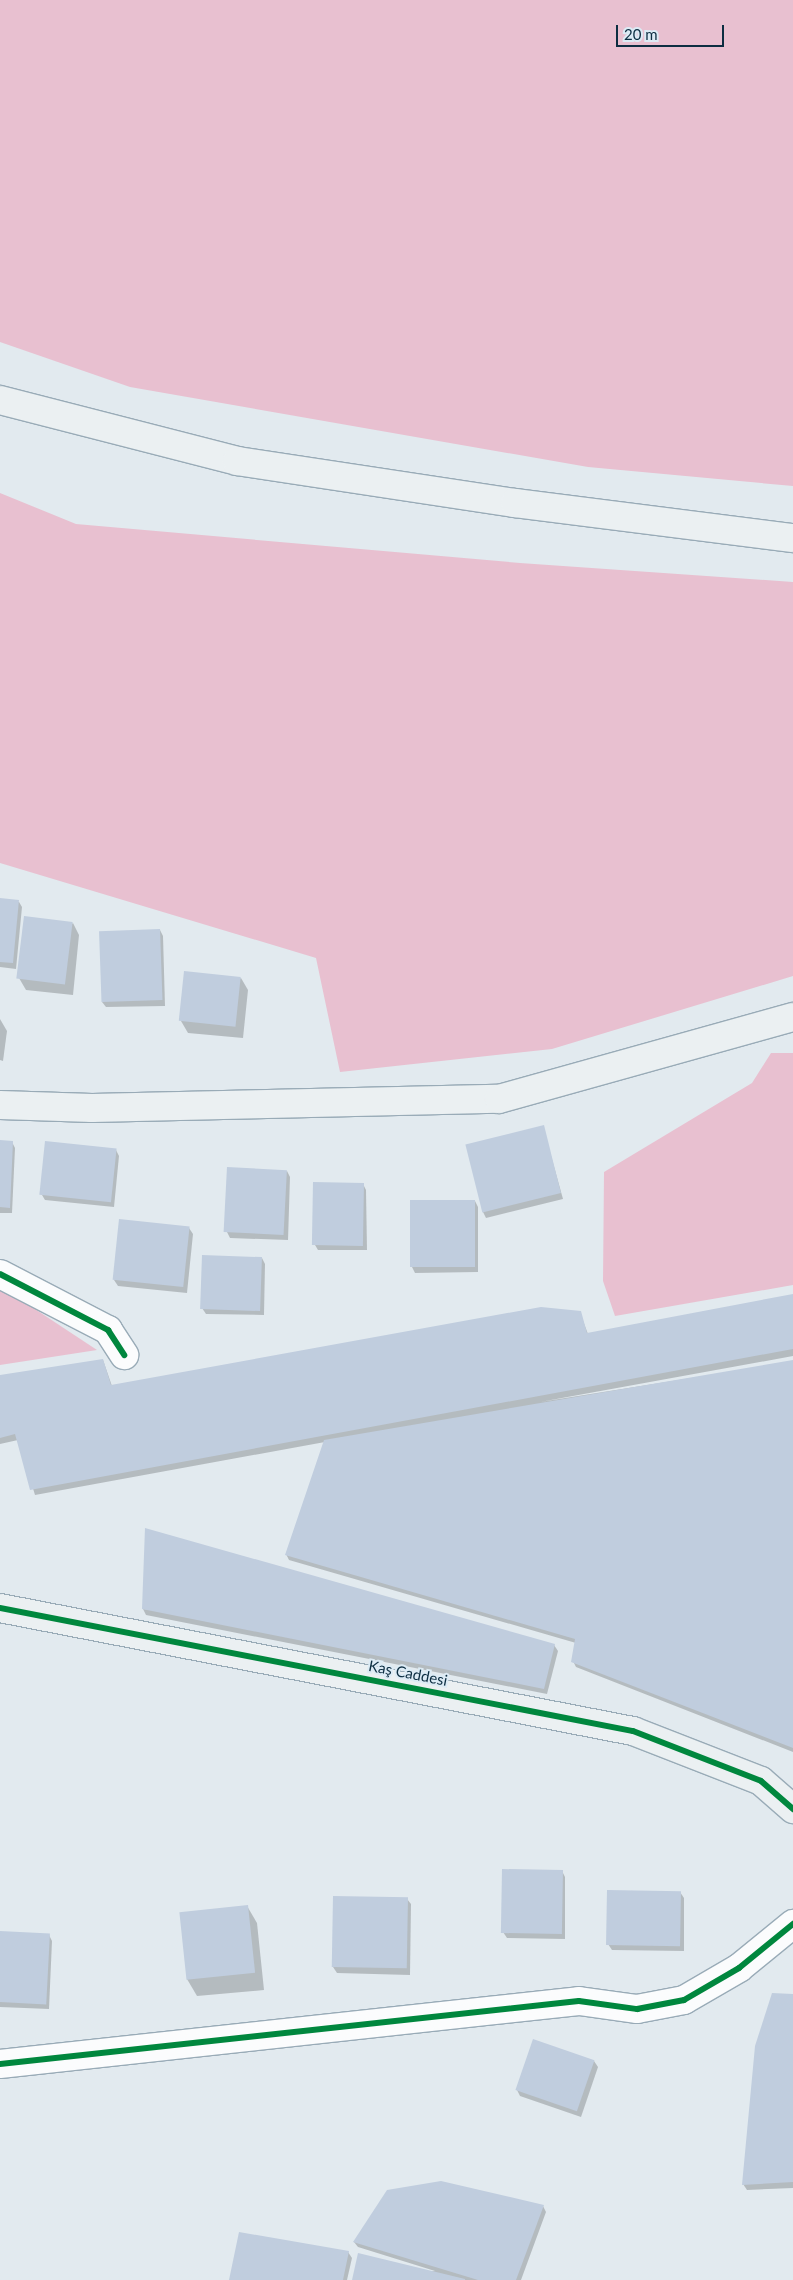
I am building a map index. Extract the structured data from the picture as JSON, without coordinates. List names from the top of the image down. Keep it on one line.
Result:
{"streets":{"main road":["Kaş Caddesi"]},"scale_bar":"20 m"}
